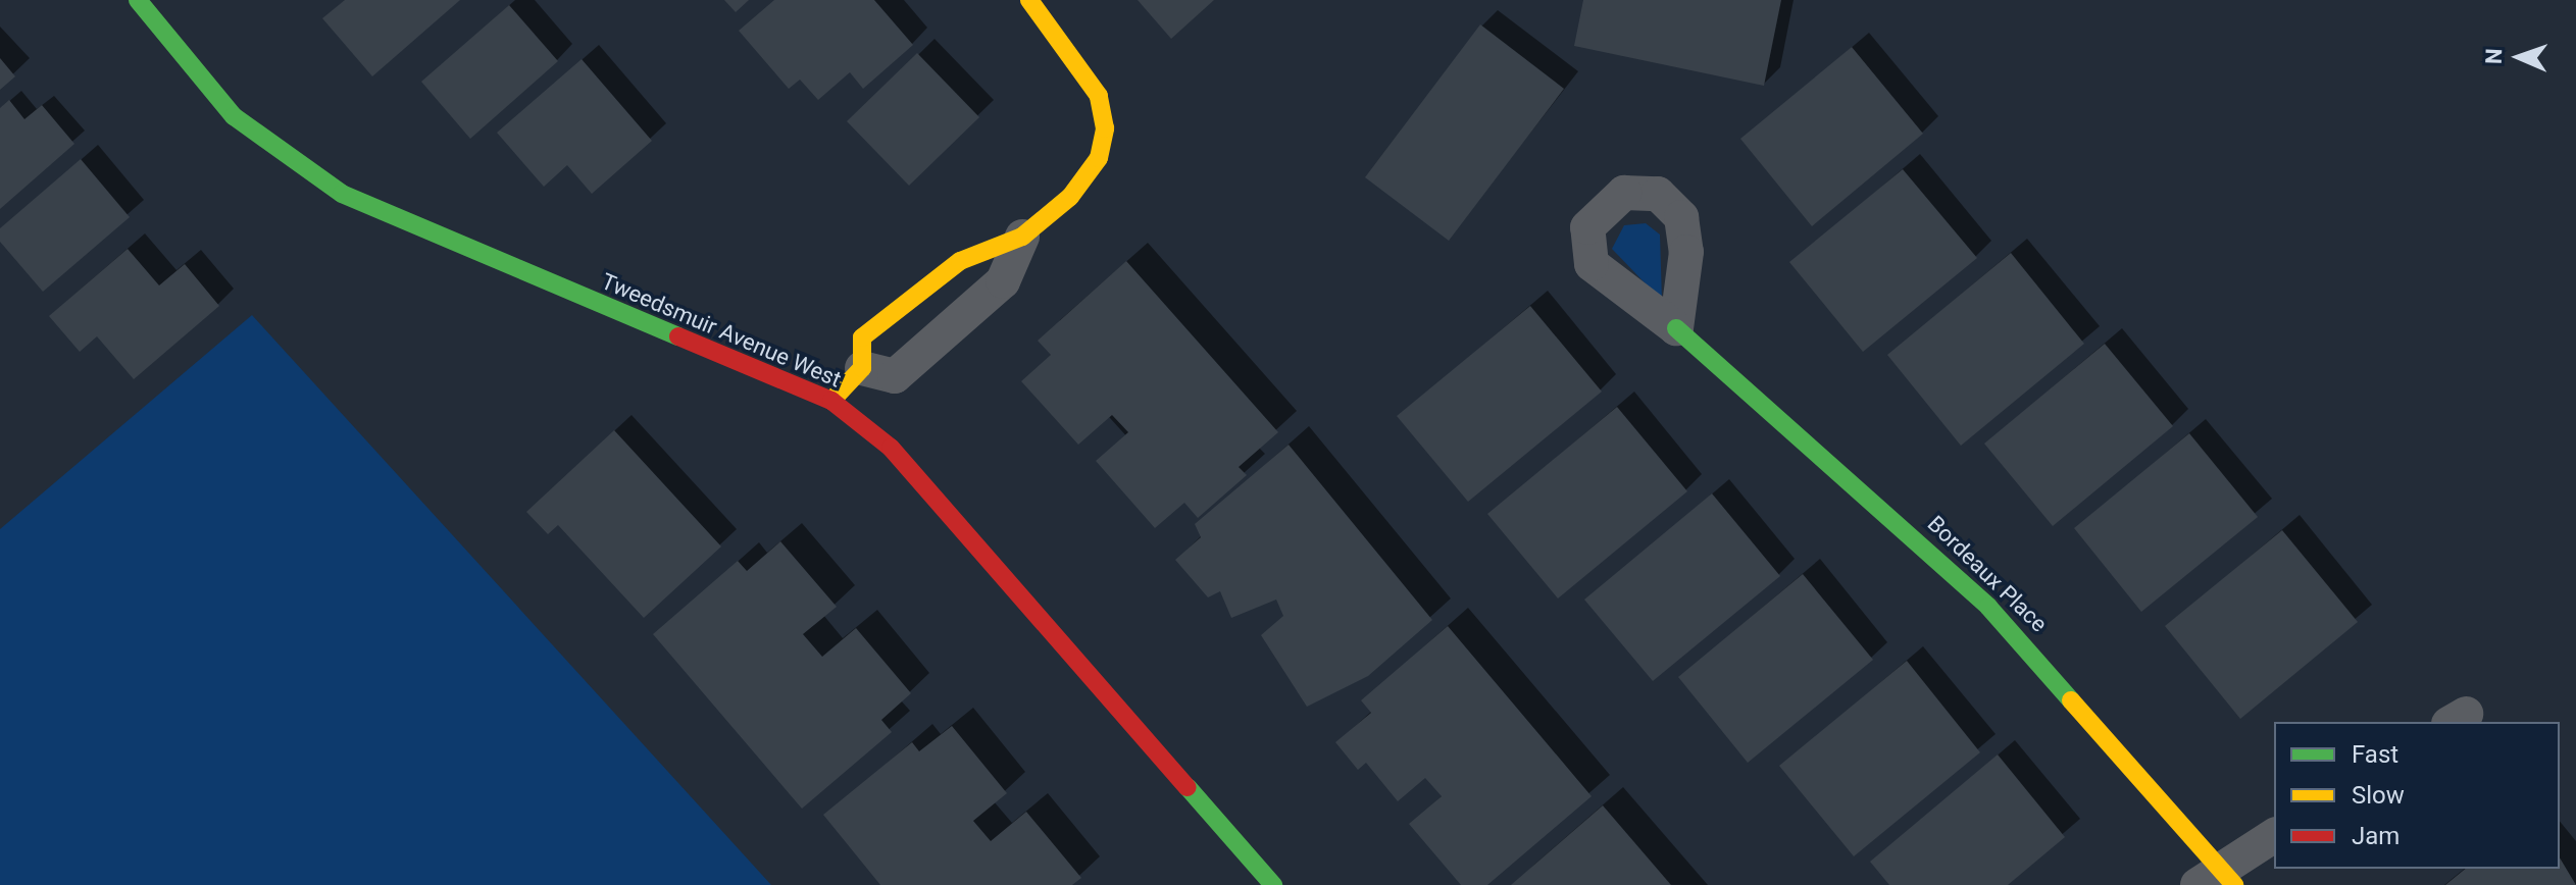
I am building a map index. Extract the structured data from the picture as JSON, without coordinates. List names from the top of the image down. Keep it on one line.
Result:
{"streets":{"street":["Tweedsmuir Avenue West","Bordeaux Place"]},"legend":["Fast","Slow","Jam"],"north":"left"}
